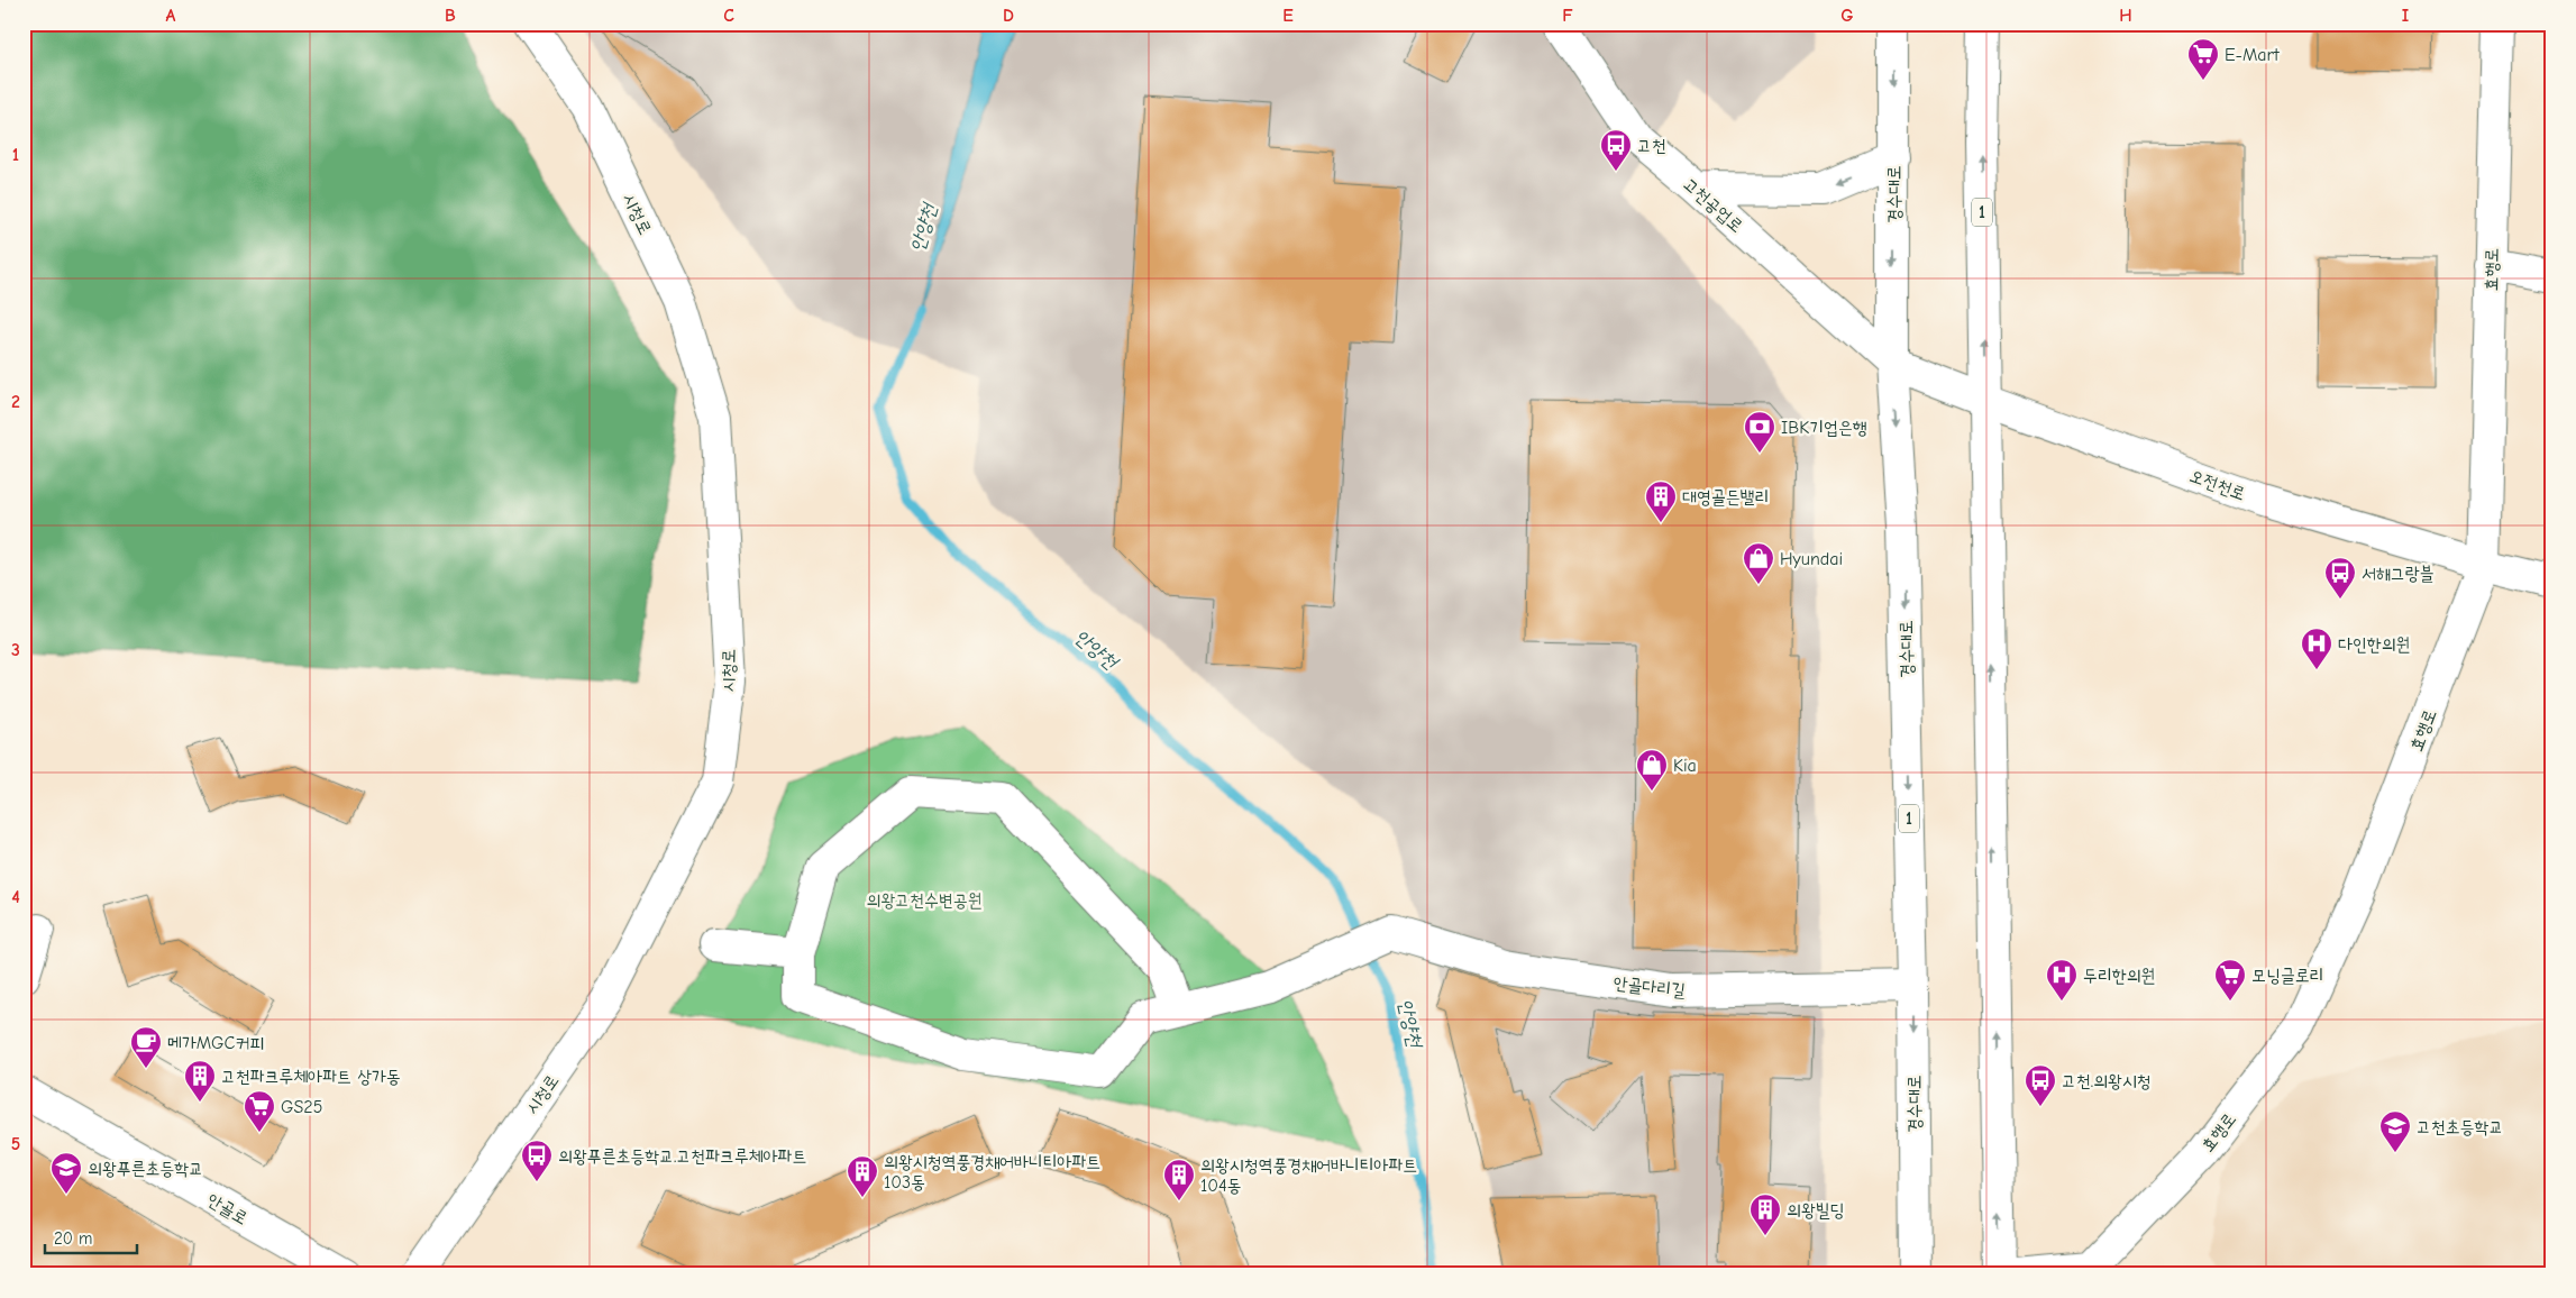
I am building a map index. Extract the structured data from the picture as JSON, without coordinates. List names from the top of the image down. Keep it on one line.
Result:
{"streets":{"street":["경수대로","고천공업로","1","시청로","효행로","오전천로","안골다리길","안골로"]},"crossings":[["경수대로","고천공업로"],["경수대로","오전천로"],["경수대로","안골다리길"],["고천공업로","오전천로"],["1","오전천로"],["효행로","오전천로"]],"water":["안양천"],"parks":["의왕고천수변공원"],"places":{"supermarket":["E-Mart","모닝글로리","GS25"],"bus stop":["고천","서해그랑블","고천.의왕시청","의왕푸른초등학교.고천파크루체아파트"],"bank":["IBK기업은행"],"building":["대영골든밸리","고천파크루체아파트 상가동","의왕시청역풍경채어바니티아파트 103동","의왕시청역풍경채어바니티아파트 104동","의왕빌딩"],"shop":["Hyundai","Kia"],"hospital":["다인한의원","두리한의원"],"cafe":["메가MGC커피"],"school or university":["고천초등학교","의왕푸른초등학교"]},"scale_bar":"20 m","grid":{"columns":["A","B","C","D","E","F","G","H","I"],"rows":["1","2","3","4","5"]}}
